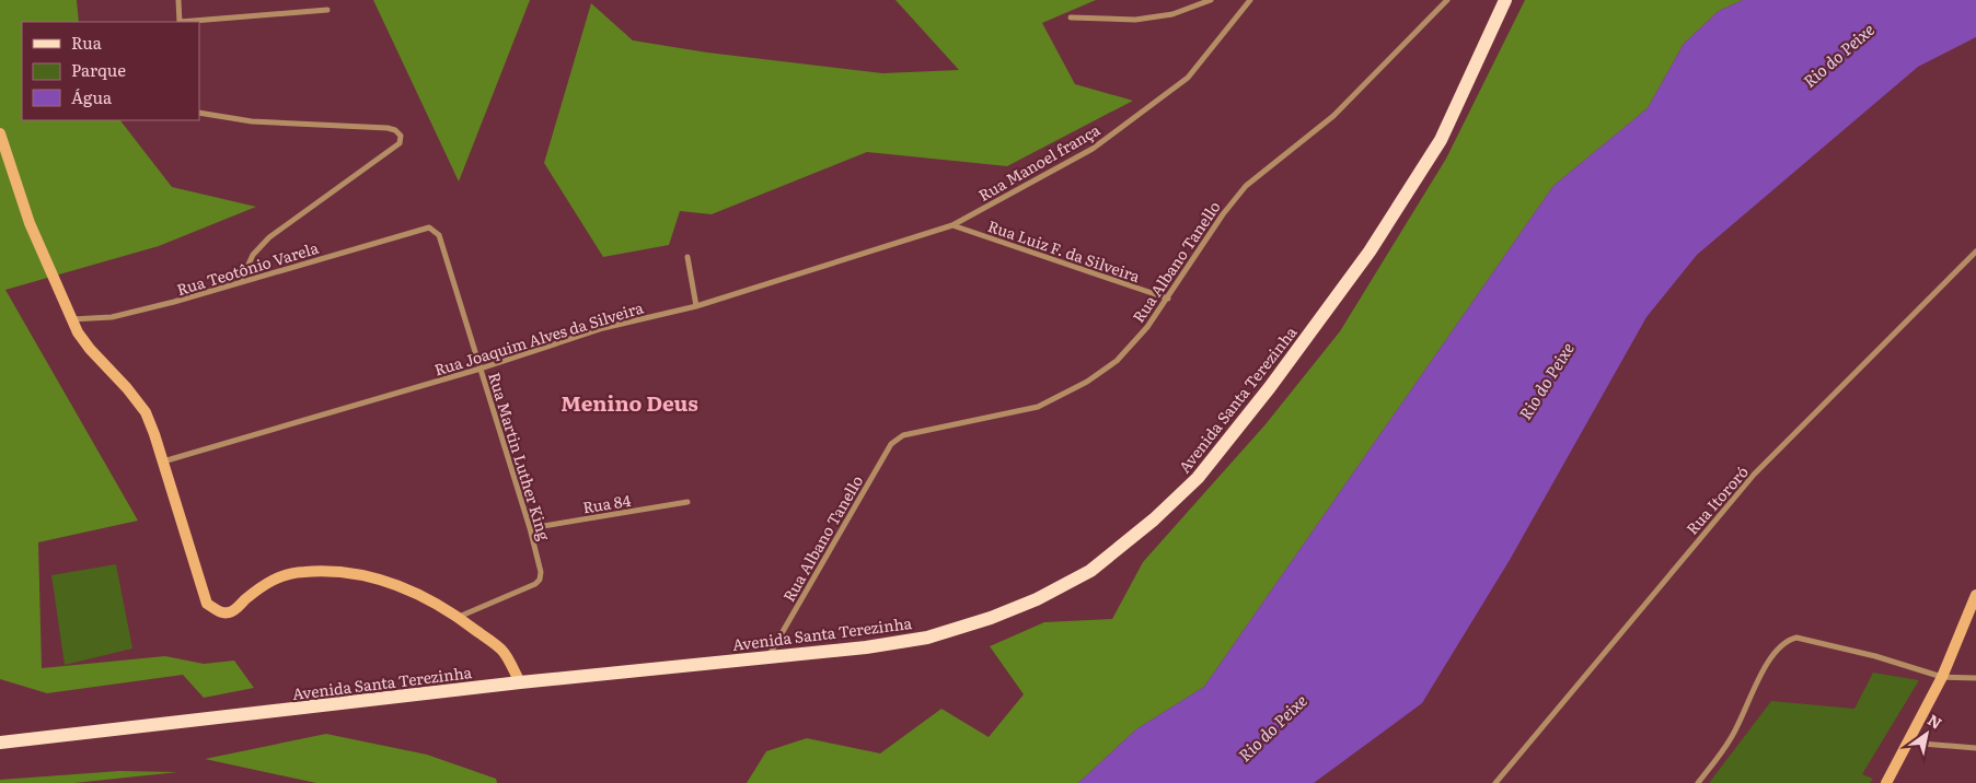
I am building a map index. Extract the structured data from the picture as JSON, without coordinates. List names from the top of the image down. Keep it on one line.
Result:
{"streets":{"main road":["Avenida Santa Terezinha"],"street":["Rua Manoel frança","Rua Luiz F. da Silveira","Rua Albano Tanello","Rua Teotônio Varela","Rua Joaquim Alves da Silveira","Rua Martin Luther King","Rua Itororó","Rua 84"]},"crossings":[["Rua Manoel frança","Rua Luiz F. da Silveira"],["Rua Manoel frança","Rua Joaquim Alves da Silveira"],["Rua Luiz F. da Silveira","Rua Albano Tanello"],["Rua Luiz F. da Silveira","Rua Joaquim Alves da Silveira"],["Rua Albano Tanello","Avenida Santa Terezinha"],["Rua Teotônio Varela","Rua Martin Luther King"],["Rua Joaquim Alves da Silveira","Rua Martin Luther King"],["Rua Martin Luther King","Rua 84"]],"districts":["Menino Deus"],"water":["Rio do Peixe"],"legend":["Rua","Parque","Água"],"north":"top right"}
